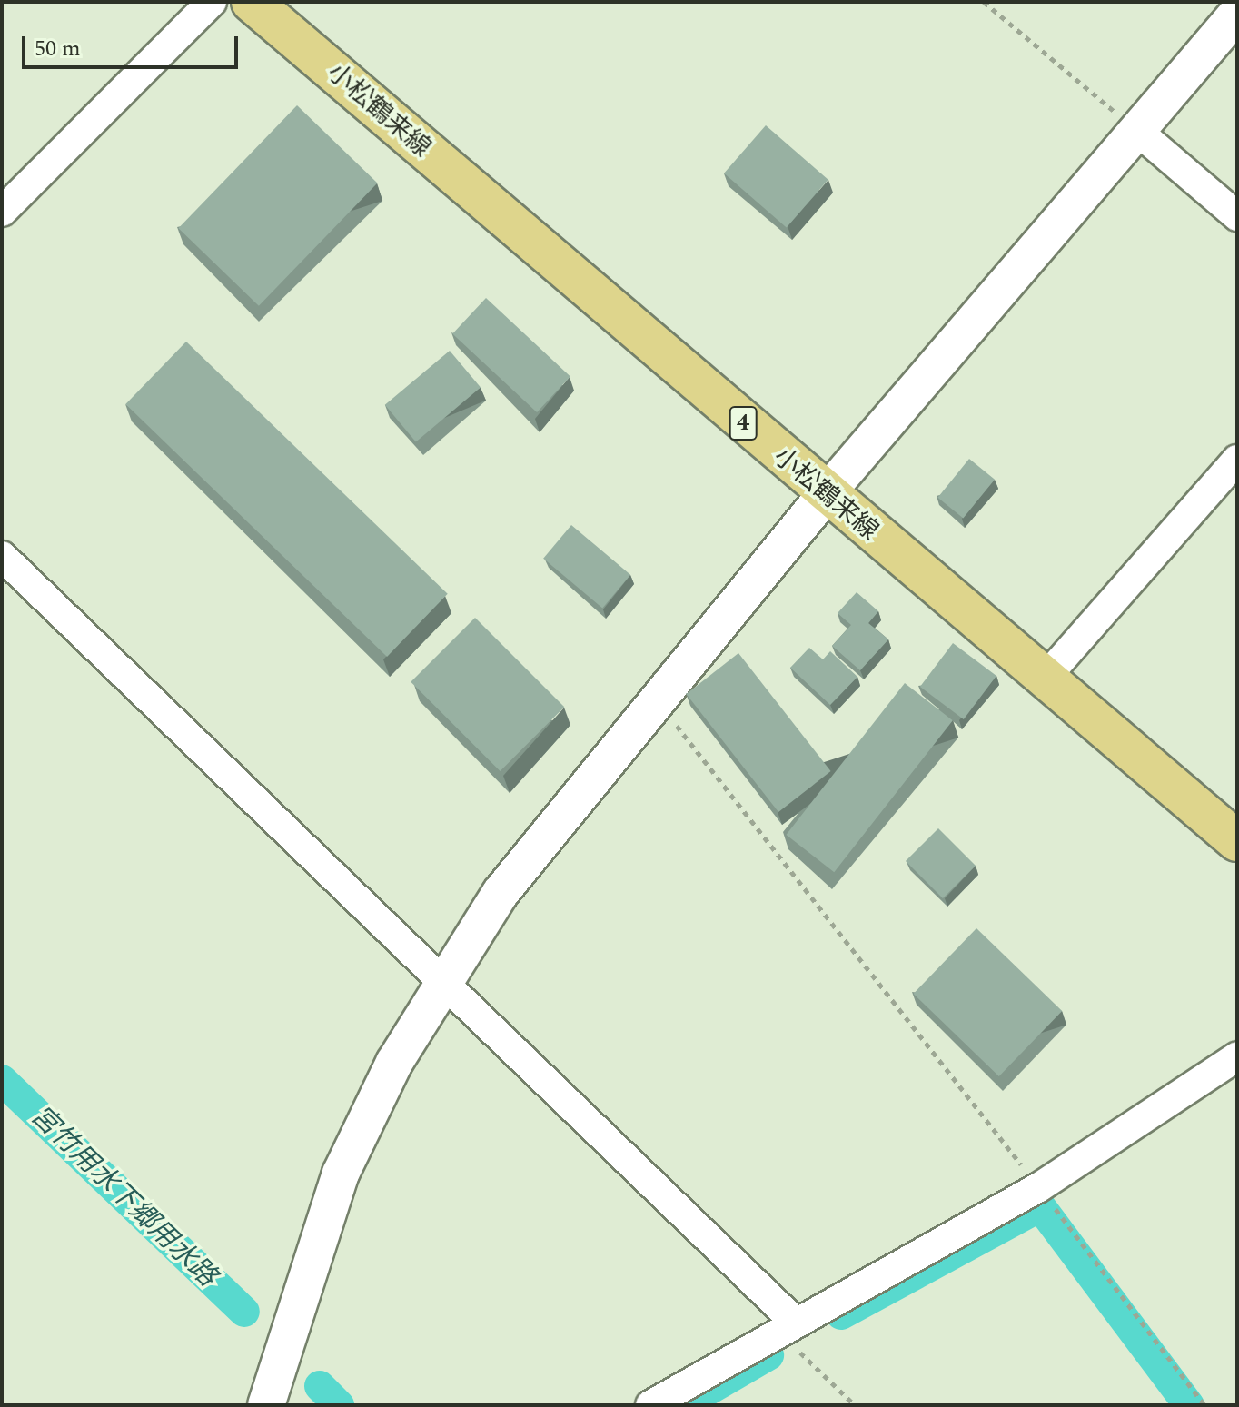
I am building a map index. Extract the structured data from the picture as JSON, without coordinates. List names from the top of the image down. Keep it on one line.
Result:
{"streets":{"main road":["小松鶴来線","4"]},"water":["宮竹用水下郷用水路"],"scale_bar":"50 m"}
